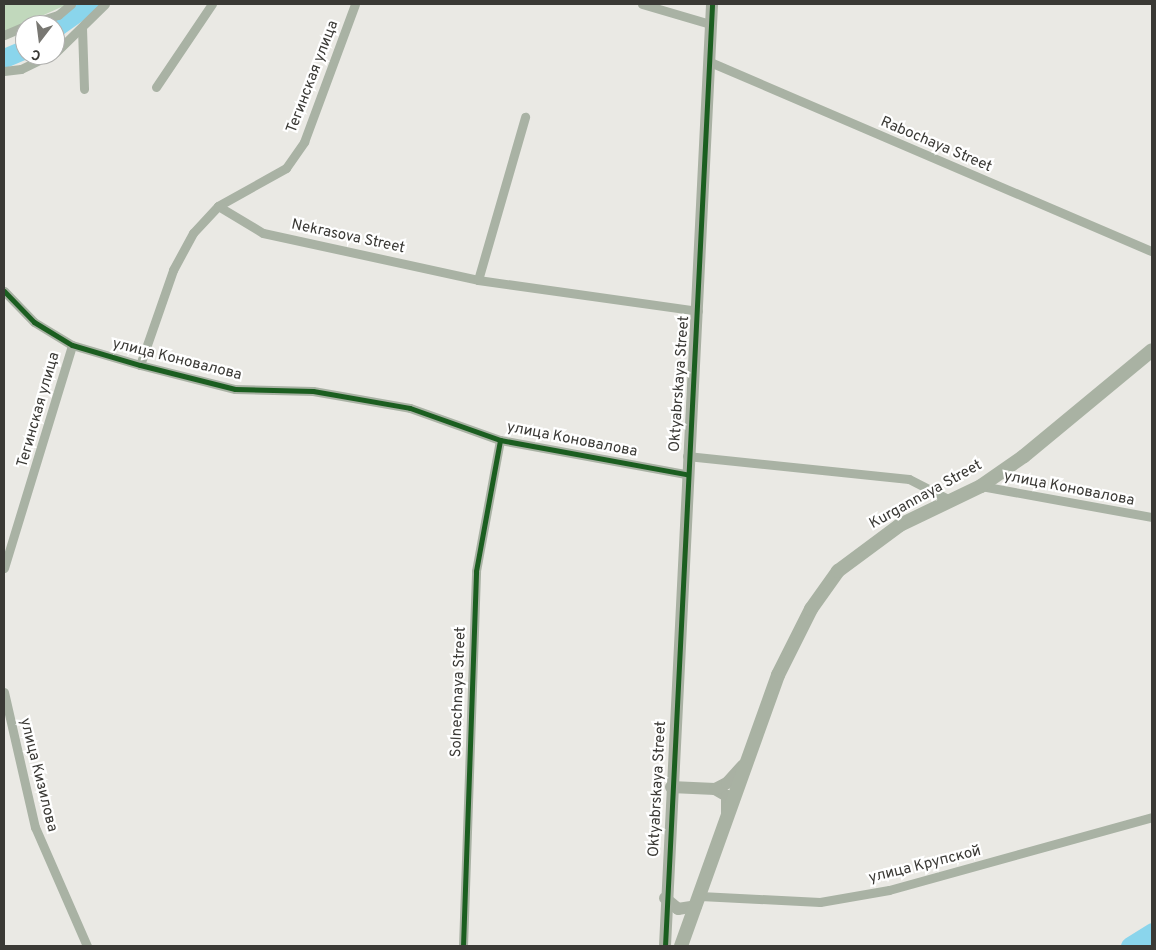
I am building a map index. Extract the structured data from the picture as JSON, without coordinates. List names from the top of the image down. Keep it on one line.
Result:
{"streets":{"main road":["Kurgannaya Street"],"street":["Тегинская улица","Rabochaya Street","Nekrasova Street","улица Коновалова","Oktyabrskaya Street","Solnechnaya Street","улица Кизилова","улица Крупской"]},"crossings":[["Тегинская улица","Nekrasova Street"],["Тегинская улица","улица Коновалова"],["Rabochaya Street","Oktyabrskaya Street"],["Nekrasova Street","Oktyabrskaya Street"],["улица Коновалова","Oktyabrskaya Street"],["улица Коновалова","Kurgannaya Street"],["улица Коновалова","Solnechnaya Street"],["Kurgannaya Street","улица Крупской"]],"north":"bottom"}
